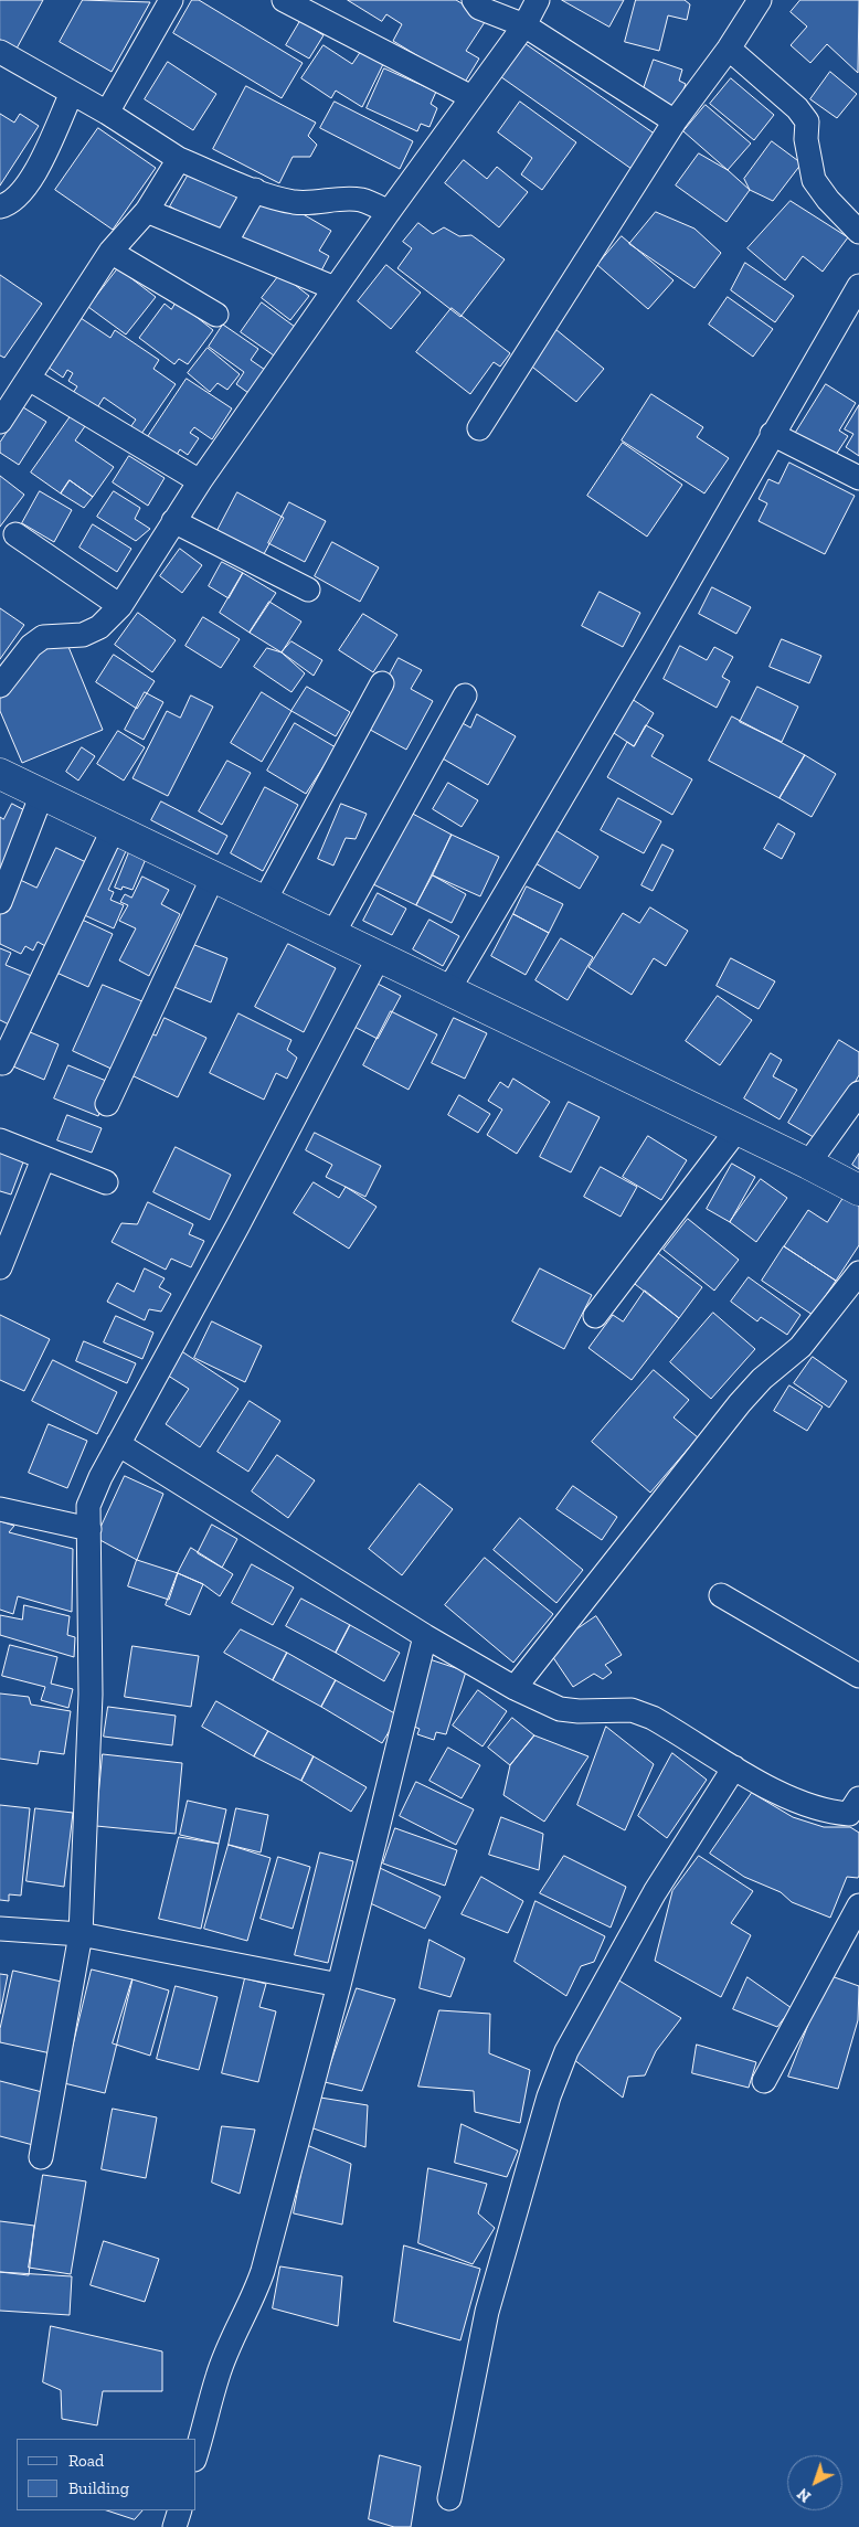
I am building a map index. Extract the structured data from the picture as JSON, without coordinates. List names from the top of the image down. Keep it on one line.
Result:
{"legend":["Road","Building"],"north":"bottom left"}
